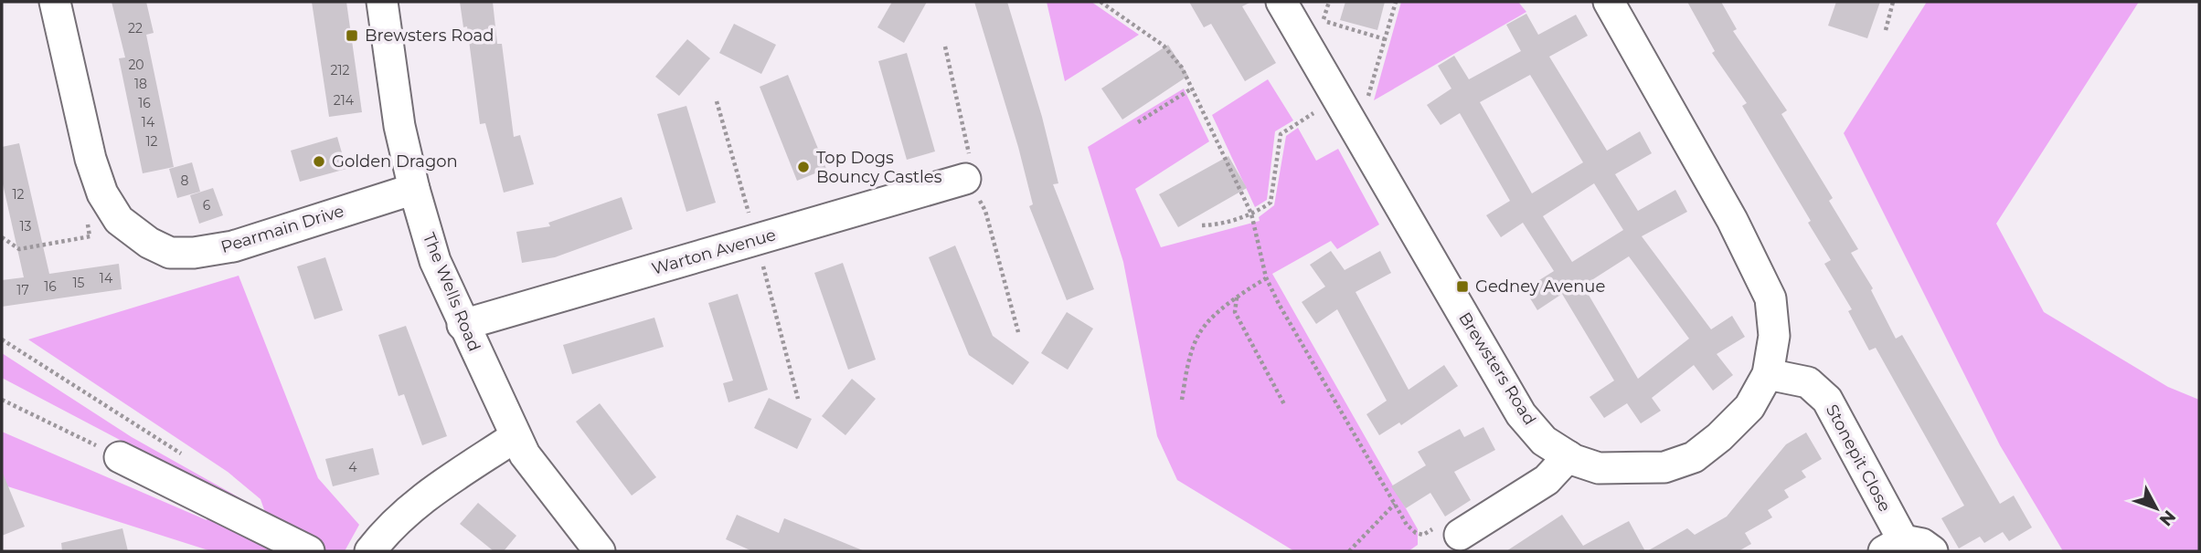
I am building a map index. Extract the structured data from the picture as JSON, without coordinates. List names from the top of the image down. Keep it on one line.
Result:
{"streets":{"street":["Pearmain Drive","Warton Avenue","The Wells Road","Brewsters Road","Stonepit Close"]},"crossings":[["Pearmain Drive","The Wells Road"],["Warton Avenue","The Wells Road"],["Brewsters Road","Stonepit Close"]],"places":{"transit":["Brewsters Road","Gedney Avenue"],"other":["Golden Dragon","Top Dogs Bouncy Castles"]},"house_numbers":["22","20","212","18","214","16","14","12","8","12","6","13","14","15","16","17","4"],"north":"bottom right"}
